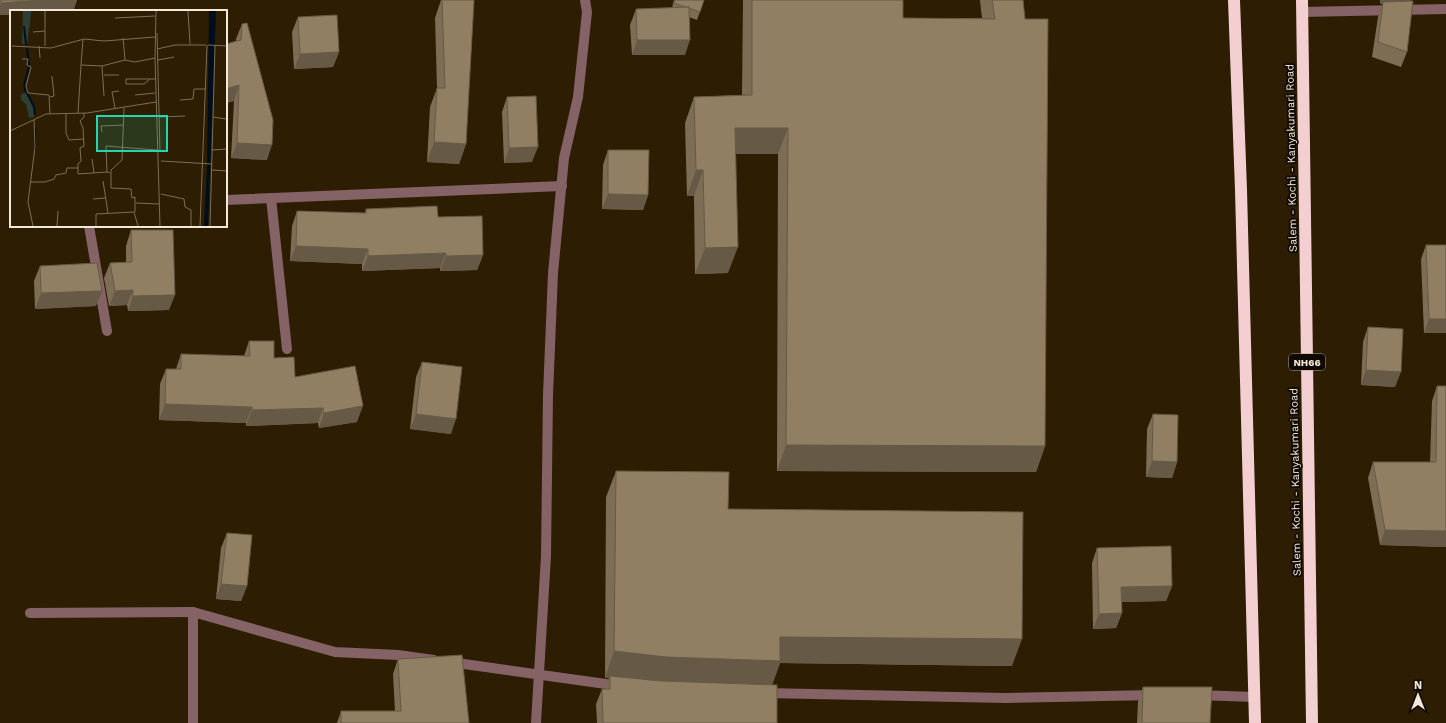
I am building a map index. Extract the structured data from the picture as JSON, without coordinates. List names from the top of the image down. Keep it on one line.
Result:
{"streets":{"highway":["Salem - Kochi - Kanyakumari Road","NH66"]},"north":"top"}
